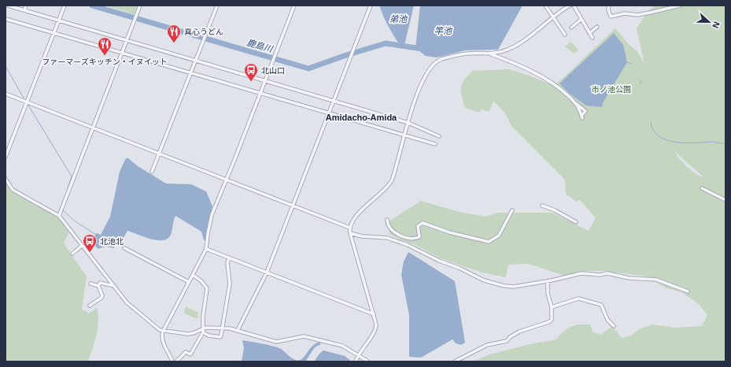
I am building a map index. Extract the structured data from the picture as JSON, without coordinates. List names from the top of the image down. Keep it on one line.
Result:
{"districts":["Amidacho-Amida"],"water":["弟池","竿池","鹿島川"],"parks":["市ノ池公園"],"places":{"restaurant":["真心うどん","ファーマーズキッチン・イヌイット"],"bus stop":["北山口","北池北"]},"north":"right"}
